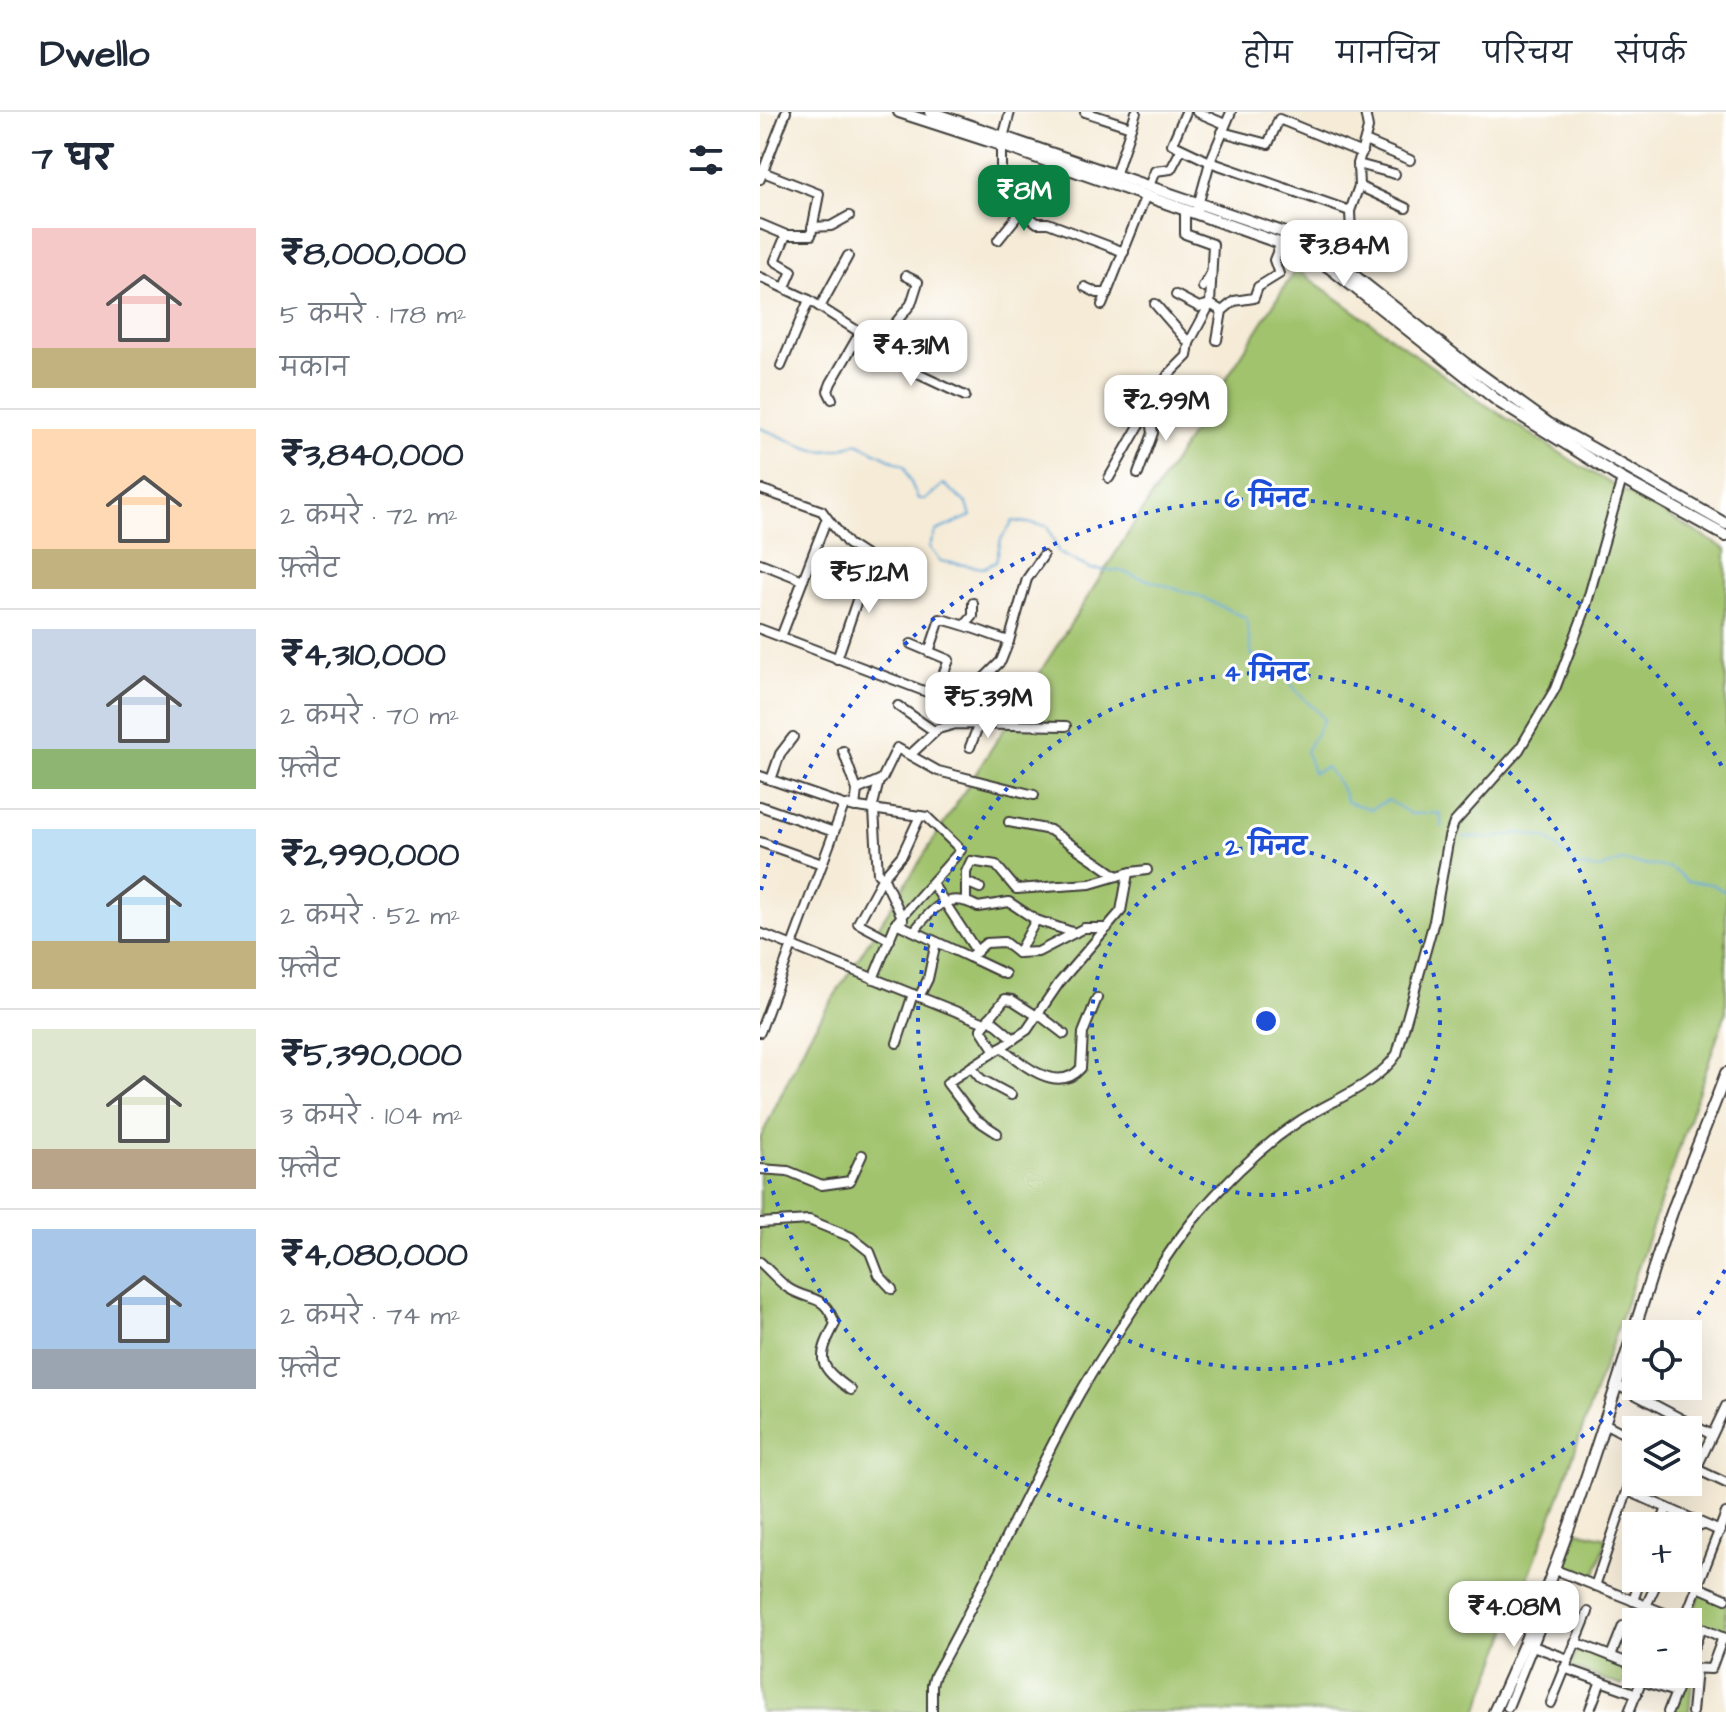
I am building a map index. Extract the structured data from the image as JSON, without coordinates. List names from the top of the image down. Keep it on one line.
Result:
{"page":{"header":"Dwello","nav":["होम","मानचित्र","परिचय","संपर्क"],"heading":"7 घर","price":["₹8M","₹3.84M","₹4.31M","₹2.99M","₹5.12M","₹5.39M","₹4.08M"],"list":[{"name":"₹8,000,000","note":"5 कमरे · 178 m² · मकान"},{"name":"₹3,840,000","note":"2 कमरे · 72 m² · फ़्लैट"},{"name":"₹4,310,000","note":"2 कमरे · 70 m² · फ़्लैट"},{"name":"₹2,990,000","note":"2 कमरे · 52 m² · फ़्लैट"},{"name":"₹5,390,000","note":"3 कमरे · 104 m² · फ़्लैट"},{"name":"₹4,080,000","note":"2 कमरे · 74 m² · फ़्लैट"}],"map_buttons":["+","−"]},"rings":["6 मिनट","4 मिनट","2 मिनट"]}
